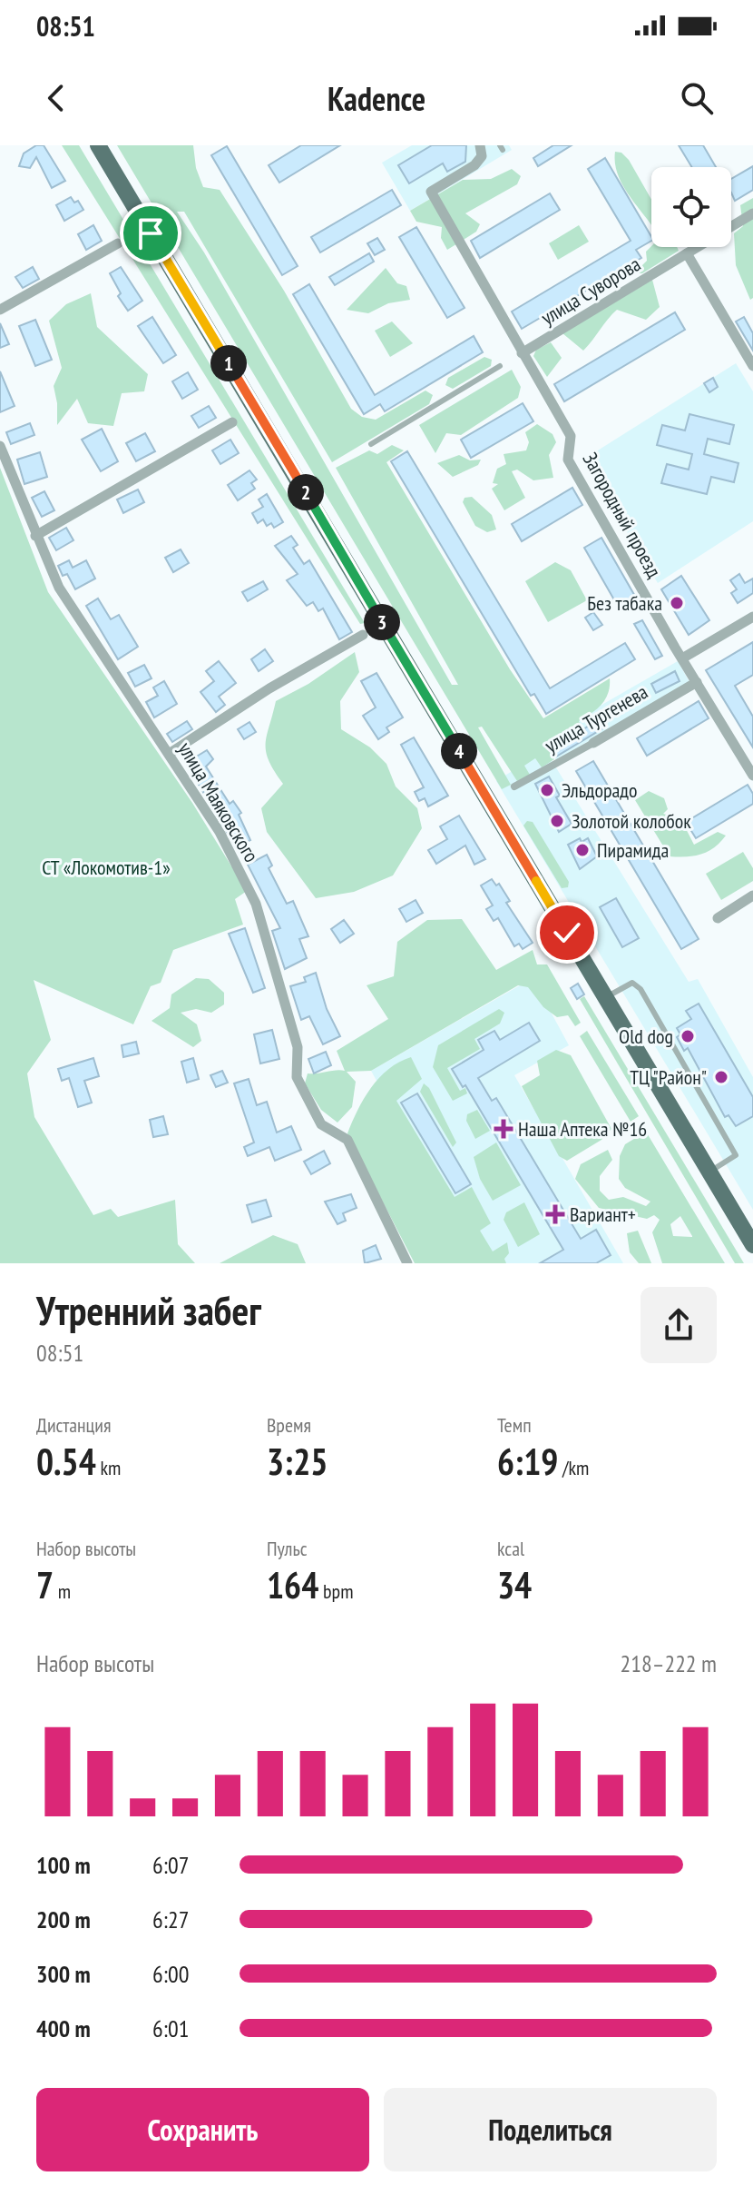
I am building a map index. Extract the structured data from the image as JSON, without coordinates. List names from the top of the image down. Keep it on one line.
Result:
{"streets":{"street":["улица Суворова","Загородный проезд","улица Тургенева","улица Маяковского"]},"crossings":[["улица Суворова","Загородный проезд"],["Загородный проезд","улица Тургенева"]],"parks":["СТ «Локомотив-1»"],"places":{"other":["Без табака","Эльдорадо","Золотой колобок","Пирамида","Old dog","ТЦ \"Район\""],"health":["Наша Аптека №16","Вариант+"]},"page":{"status":"08:51","header":"Kadence","pins":["1","2","3","4"],"heading":["Утренний забег","08:51"],"stats":[["Дистанция","0.54 km"],["Время","3:25"],["Темп","6:19 /km"],["Набор высоты","7 m"],["Пульс","164 bpm"],["kcal","34"]],"chart":["Набор высоты","218–222 m"],"list":[{"name":"100 m","note":"6:07"},{"name":"200 m","note":"6:27"},{"name":"300 m","note":"6:00"},{"name":"400 m","note":"6:01"}],"buttons":["Сохранить","Поделиться"]}}
